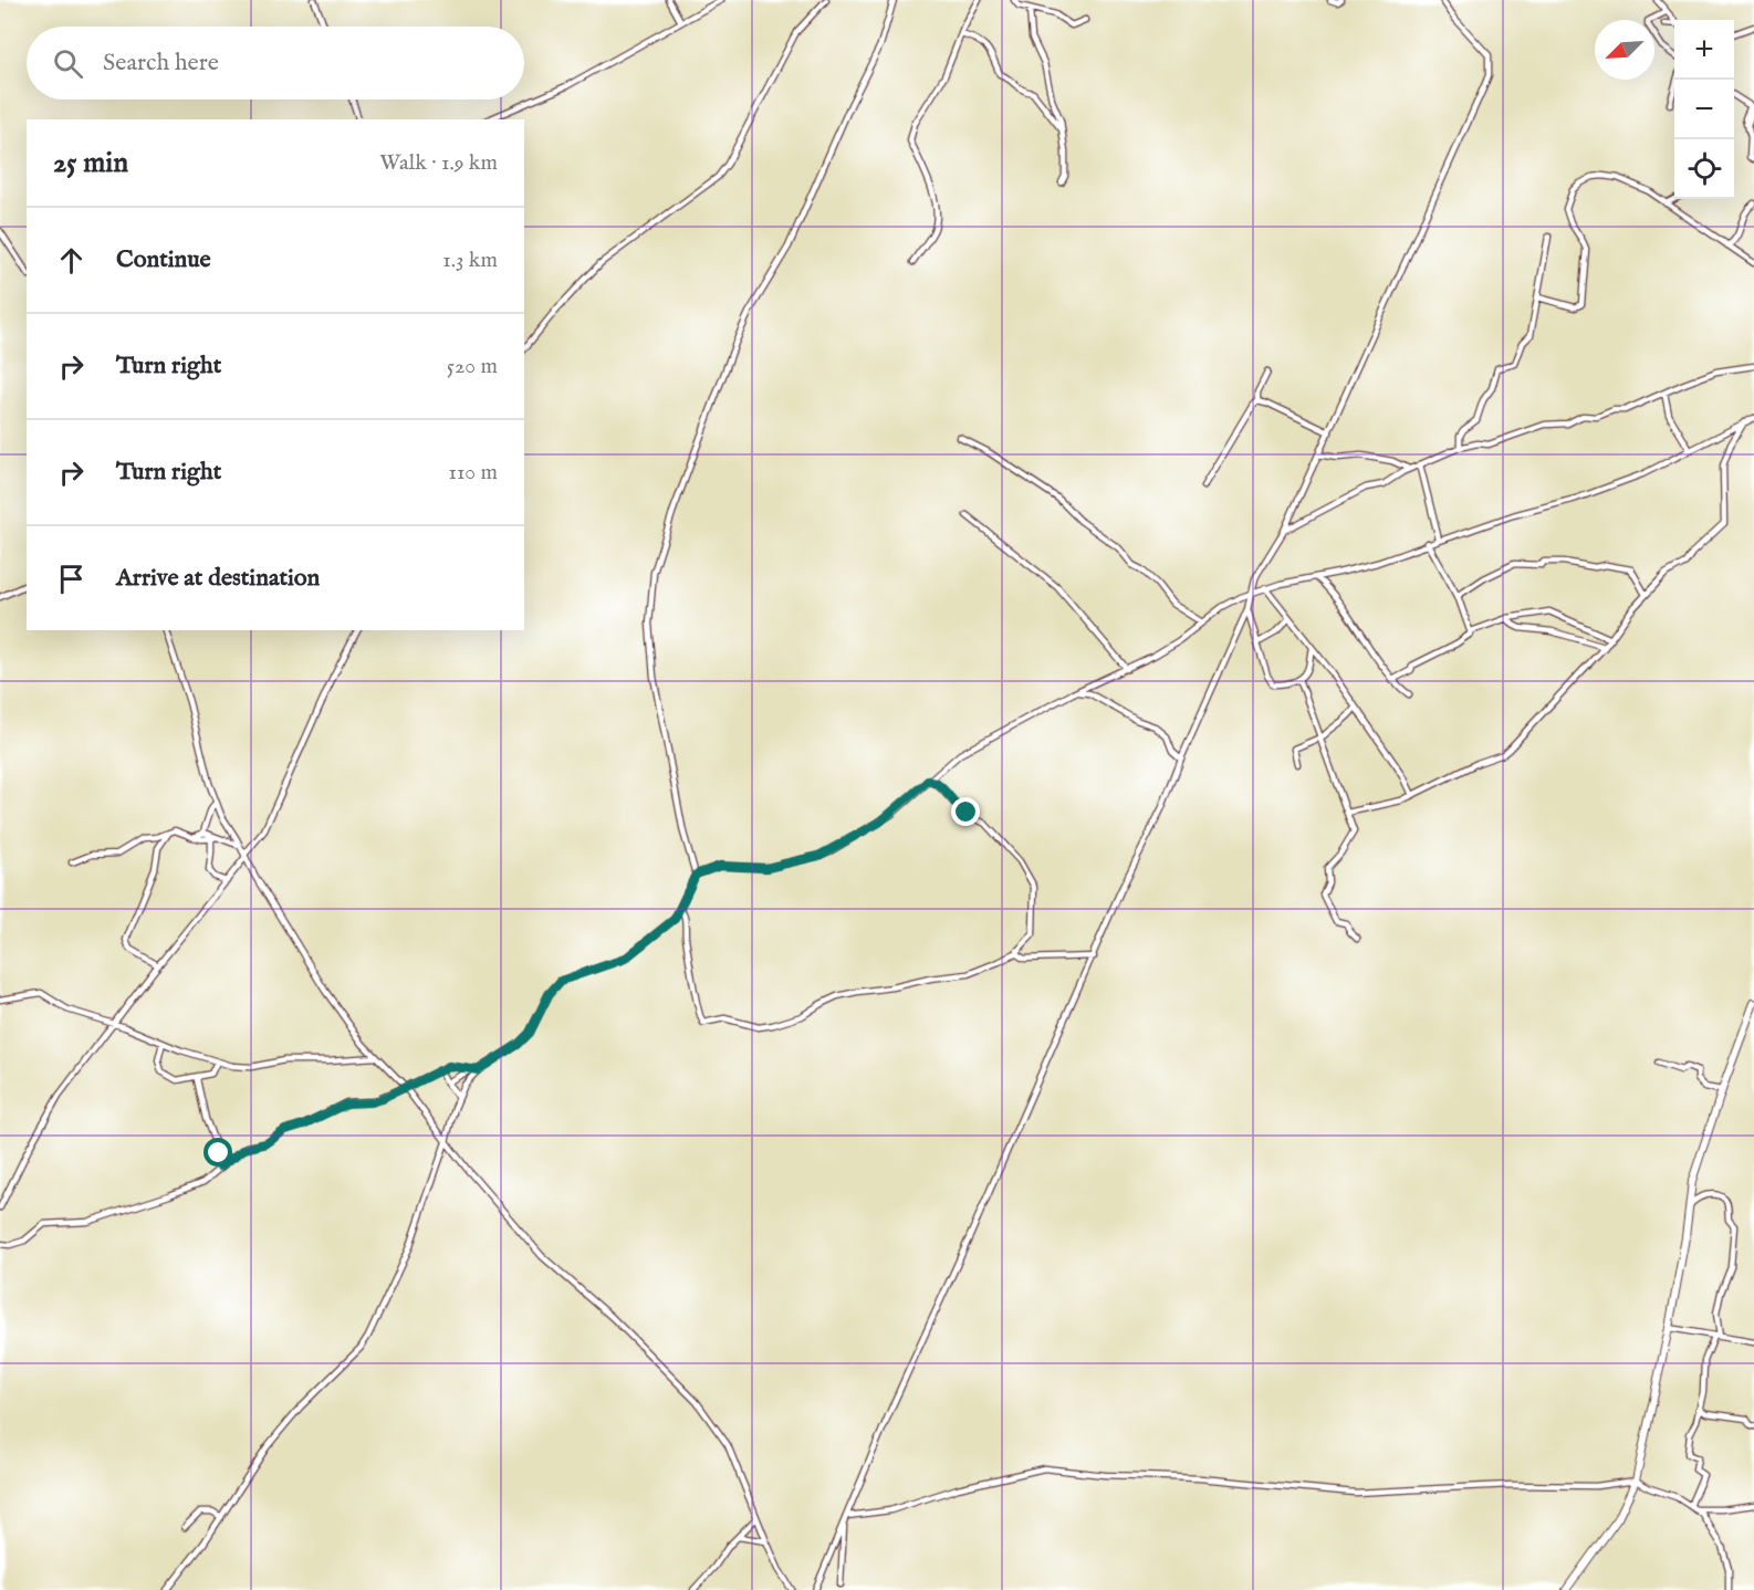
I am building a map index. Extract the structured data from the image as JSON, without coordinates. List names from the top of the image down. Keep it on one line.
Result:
{"north":"bottom left","page":{"map_buttons":["+","−"],"search":"Search here","heading":["25 min","Walk · 1.9 km"],"list":[["Continue","1.3 km"],["Turn right","520 m"],["Turn right","110 m"],"Arrive at destination"]}}
